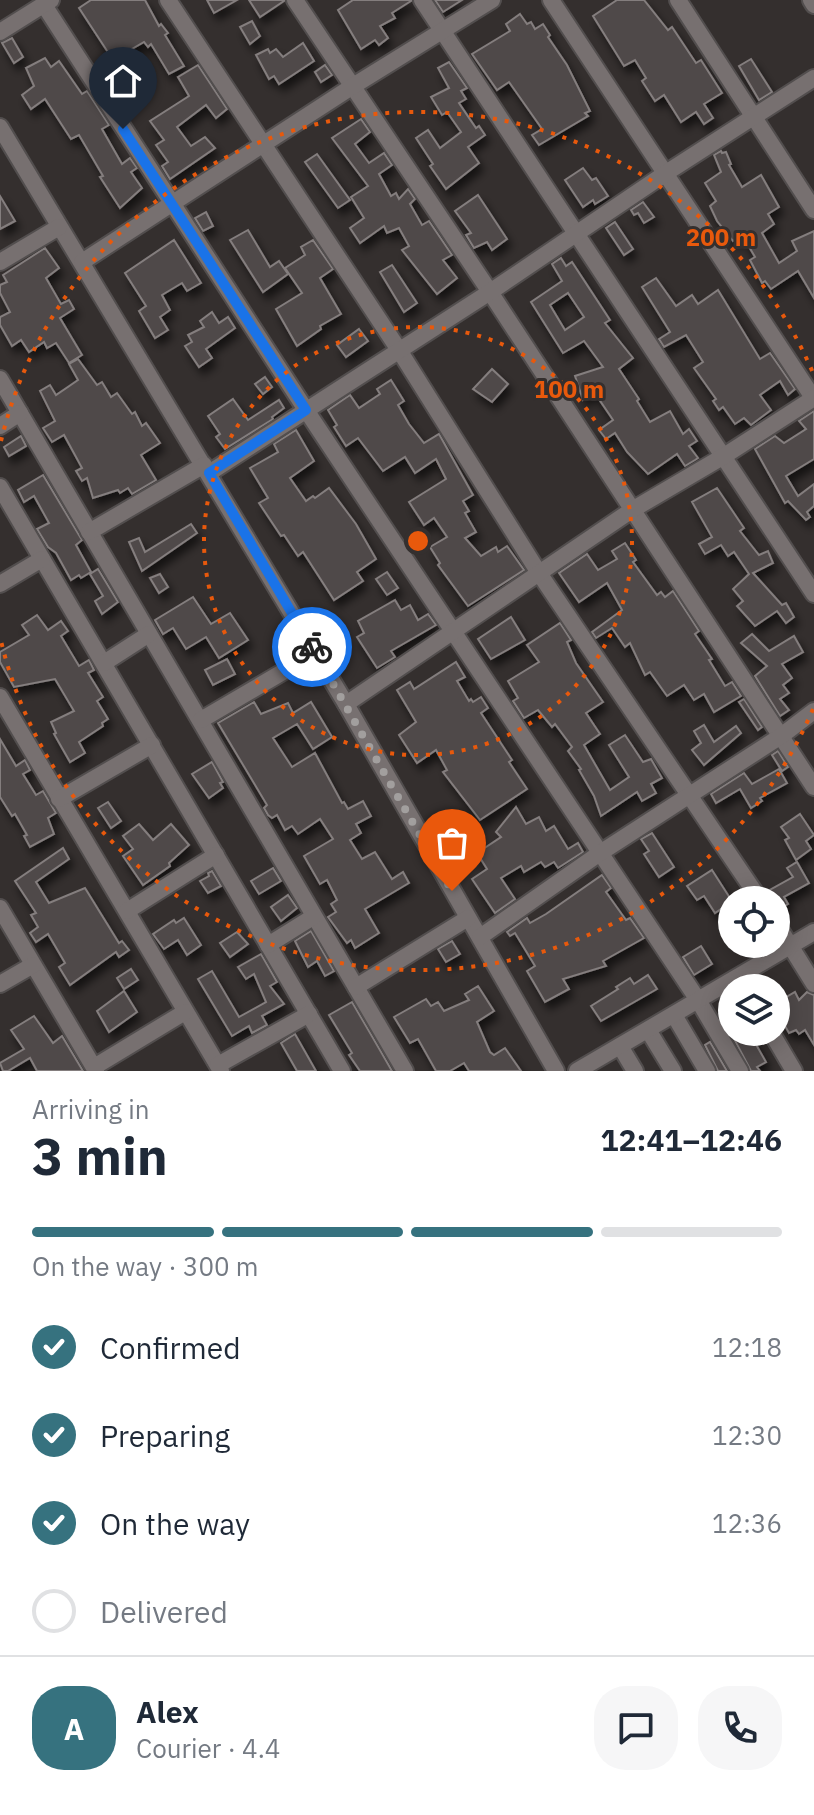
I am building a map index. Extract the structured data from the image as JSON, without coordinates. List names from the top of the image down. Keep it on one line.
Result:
{"page":{"heading":["3 min","Arriving in","12:41–12:46"],"panel":["Alex","Courier · 4.4"],"bar":"On the way · 300 m","list":[["Confirmed","12:18"],["Preparing","12:30"],["On the way","12:36"],"Delivered"],"round":"A"},"rings":["200 m","100 m"]}
